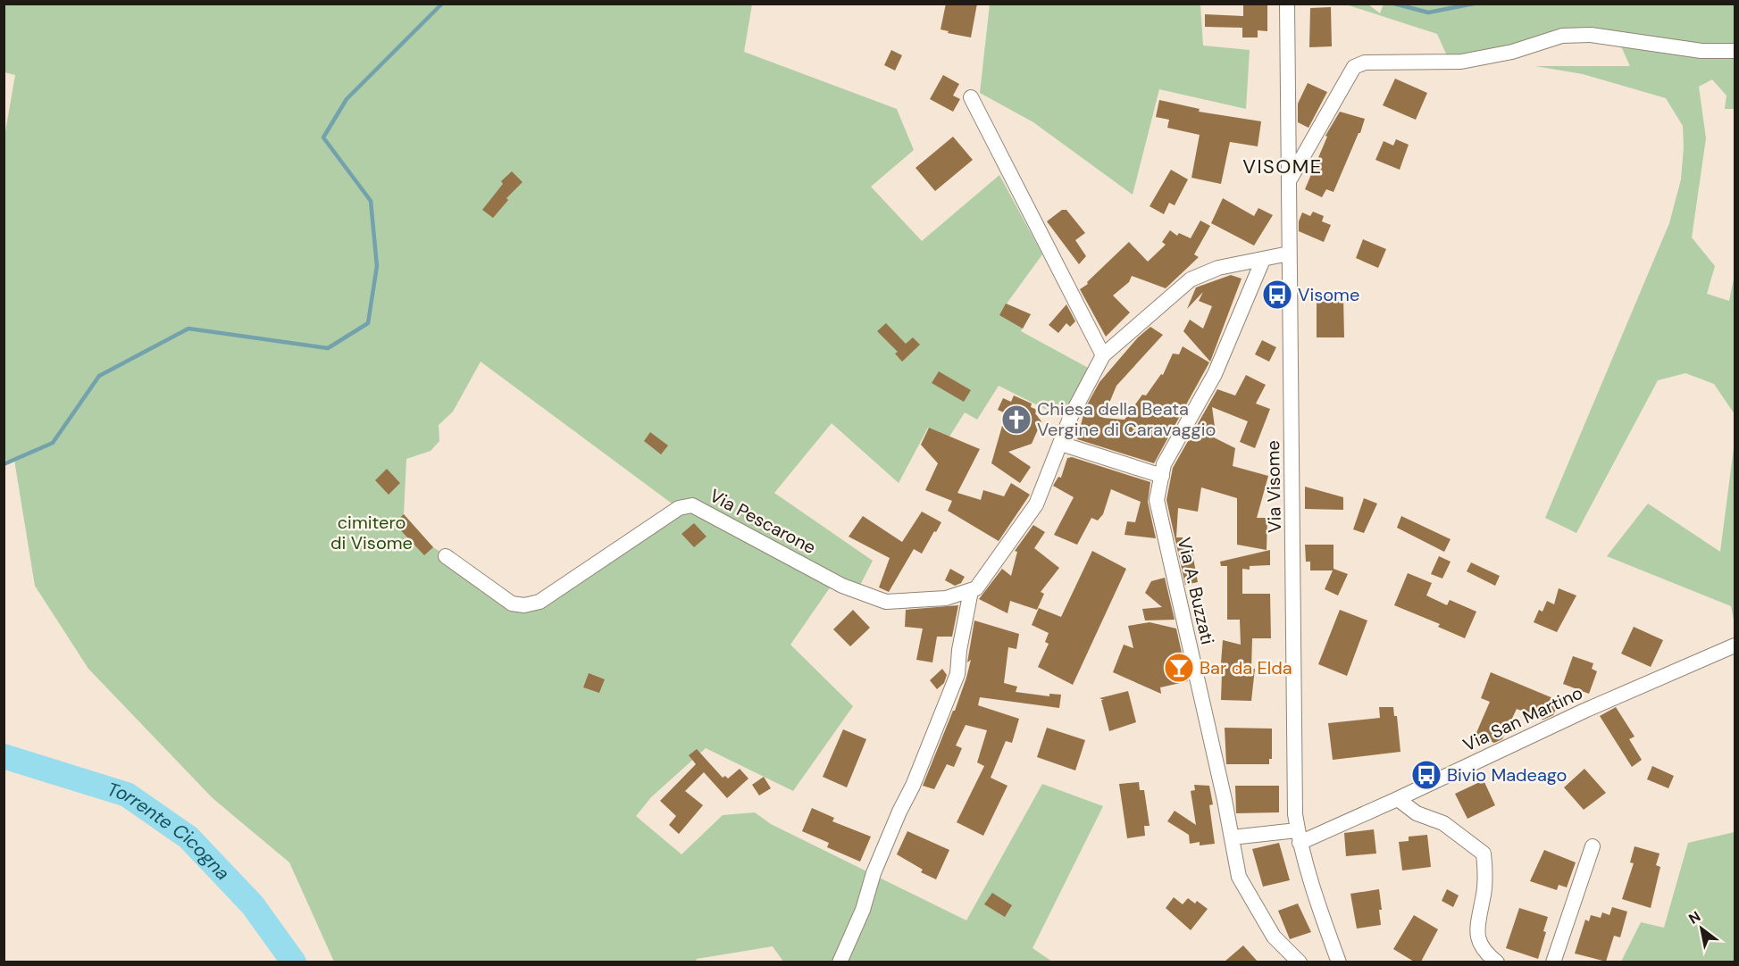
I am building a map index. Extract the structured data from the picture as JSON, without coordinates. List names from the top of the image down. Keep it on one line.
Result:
{"streets":{"street":["Via Visome","Via Pescarone","Via A. Buzzati","Via San Martino"]},"crossings":[["Via Visome","Via San Martino"],["Via A. Buzzati","Via San Martino"]],"districts":["VISOME"],"water":["Torrente Cicogna"],"parks":["cimitero di Visome"],"places":{"bus stop":["Visome","Bivio Madeago"],"church":["Chiesa della Beata Vergine di Caravaggio"],"bar":["Bar da Elda"]},"north":"top left"}
